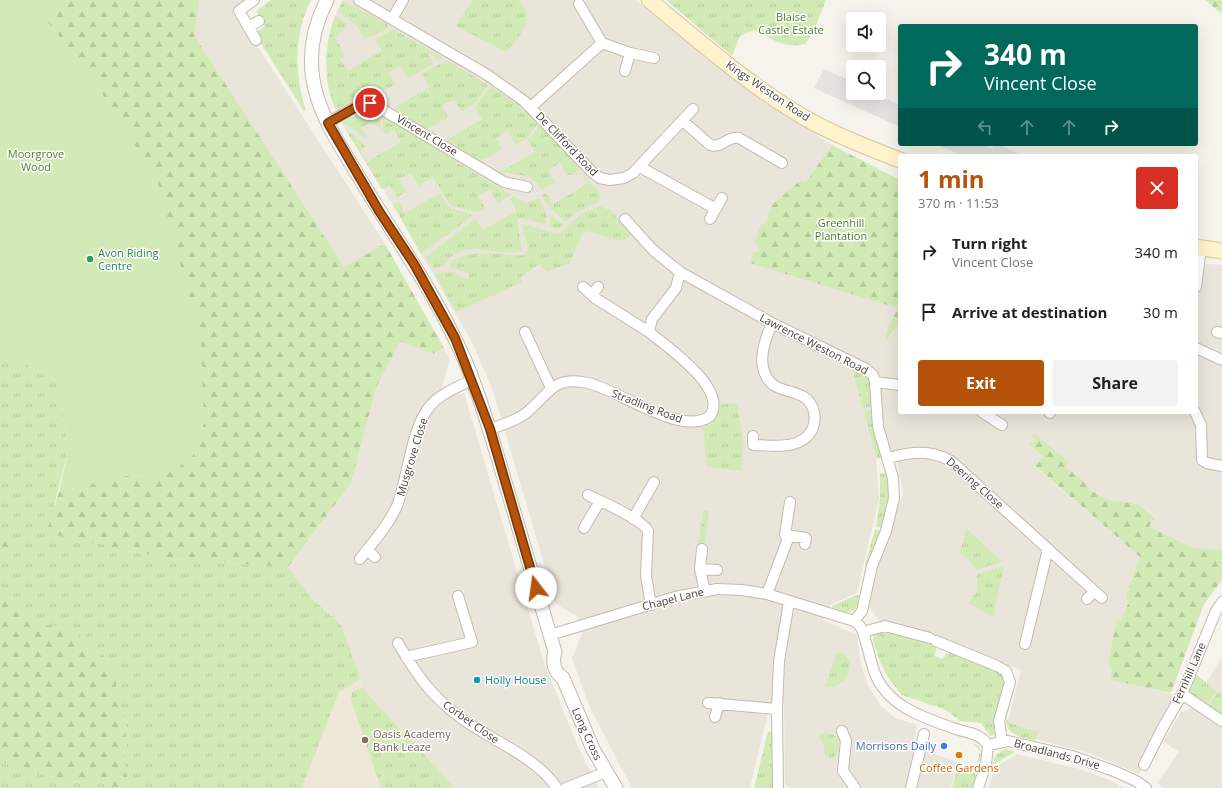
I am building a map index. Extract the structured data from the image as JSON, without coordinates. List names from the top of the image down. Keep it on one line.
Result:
{"streets":{"main road":["Kings Weston Road"],"street":["Vincent Close","De Clifford Road","Lawrence Weston Road","Stradling Road","Musgrove Close","Deering Close","Chapel Lane","Fernhill Lane","Corbet Close","Long Cross","Broadlands Drive"]},"crossings":[["Vincent Close","Long Cross"],["Lawrence Weston Road","Deering Close"],["Lawrence Weston Road","Chapel Lane"],["Stradling Road","Long Cross"],["Musgrove Close","Long Cross"],["Chapel Lane","Long Cross"]],"parks":["Blaise Castle Estate","Moorgrove Wood","Greenhill Plantation"],"places":["Avon Riding Centre","Holly House","Oasis Academy Bank Leaze","Morrisons Daily","Coffee Gardens"],"page":{"turn":["340 m","Vincent Close"],"heading":["1 min","370 m · 11:53"],"list":[{"name":"Turn right","note":"Vincent Close","value":"340 m"},{"name":"Arrive at destination","value":"30 m"}],"buttons":["Exit","Share"]}}
